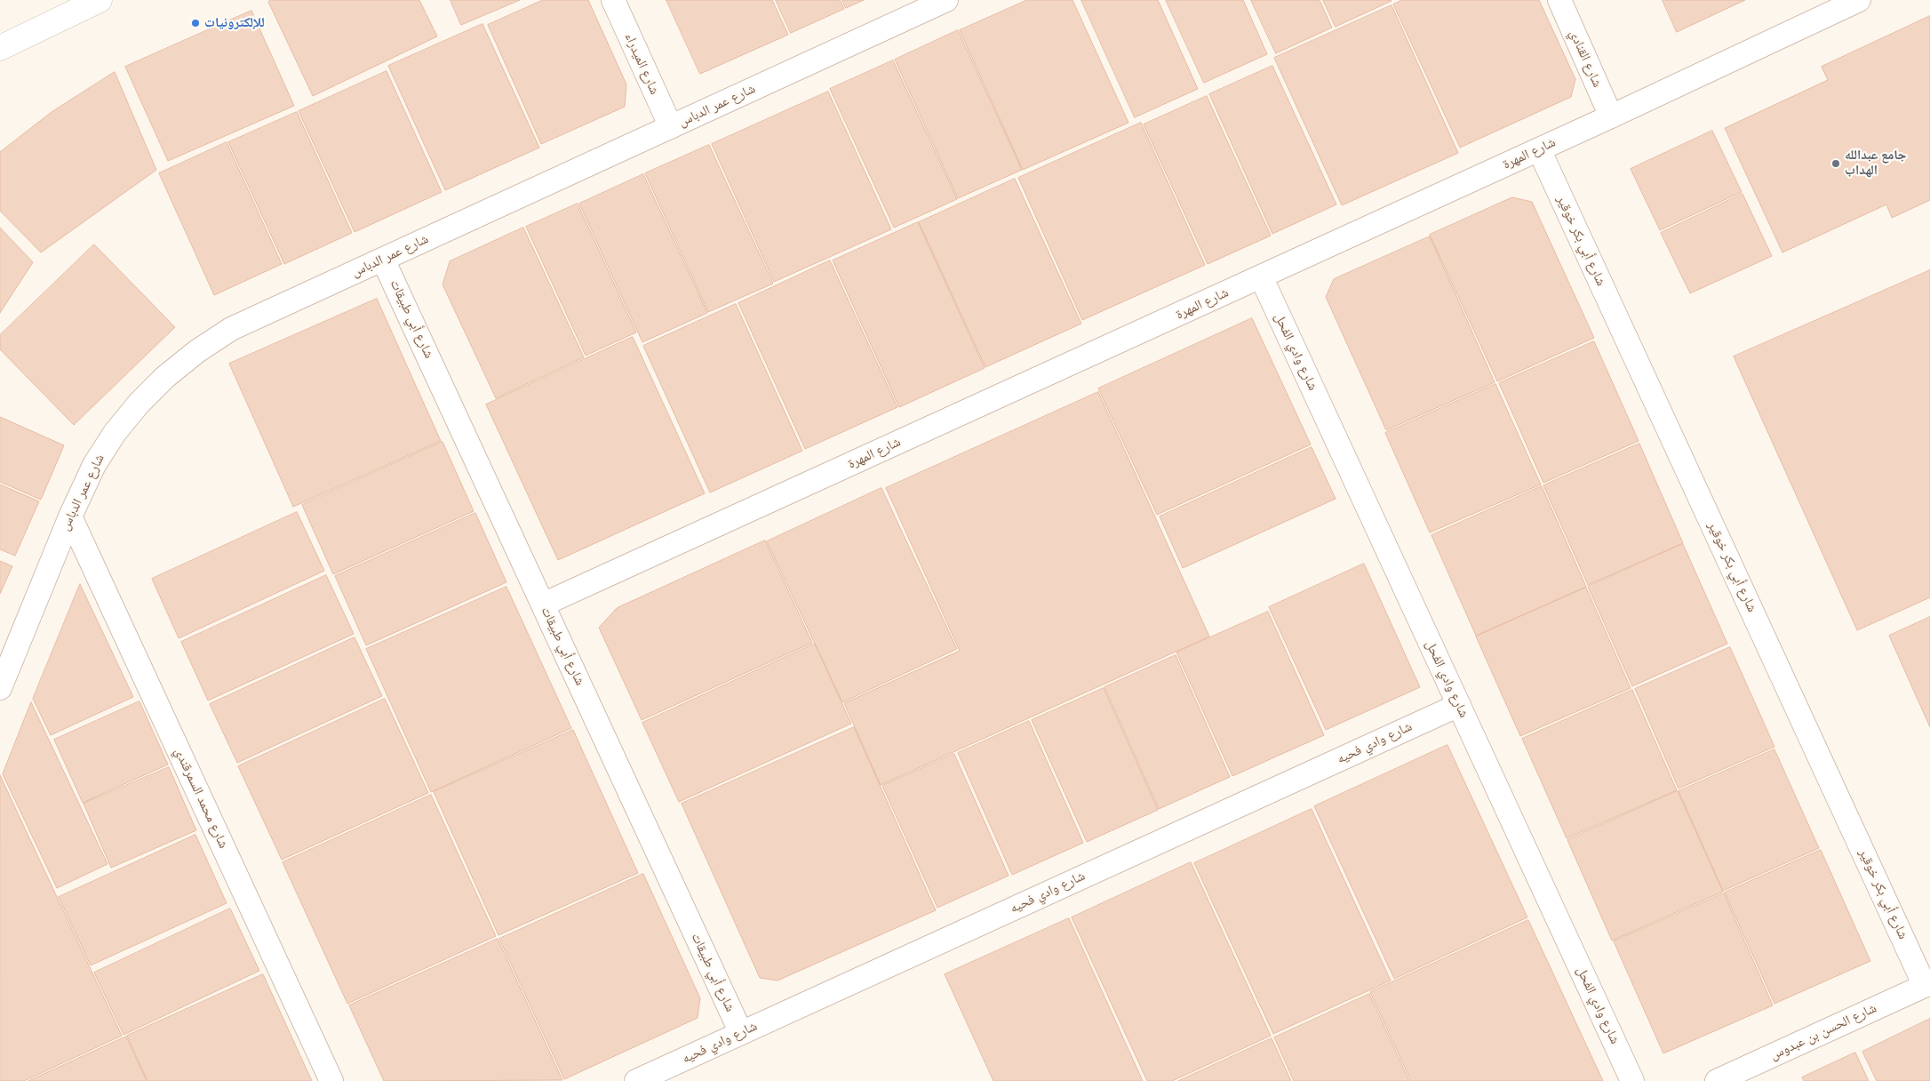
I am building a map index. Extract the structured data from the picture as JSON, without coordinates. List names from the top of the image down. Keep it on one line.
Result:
{"streets":{"street":["شارع القنادي","شارع الميدراء","شارع عمر الدباس","شارع المهرة","شارع أبي بكر خوقير","شارع أبي طبيقات","شارع وادي الفحل","شارع وادي فحيه","شارع محمد السمرقندي","شارع الحسن بن عبدوس"]},"crossings":[["شارع القنادي","شارع المهرة"],["شارع الميدراء","شارع عمر الدباس"],["شارع عمر الدباس","شارع أبي طبيقات"],["شارع عمر الدباس","شارع محمد السمرقندي"],["شارع المهرة","شارع أبي بكر خوقير"],["شارع المهرة","شارع أبي طبيقات"],["شارع المهرة","شارع وادي الفحل"],["شارع أبي بكر خوقير","شارع الحسن بن عبدوس"],["شارع أبي طبيقات","شارع وادي فحيه"],["شارع وادي الفحل","شارع وادي فحيه"]],"places":["للإلكترونيات","جامع عبدالله الهداب"]}
